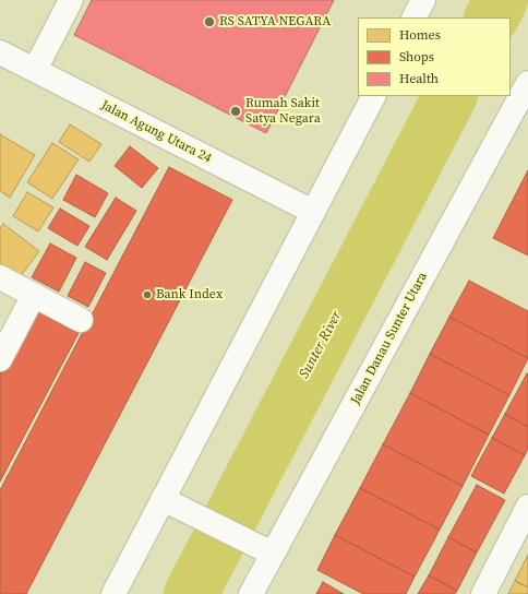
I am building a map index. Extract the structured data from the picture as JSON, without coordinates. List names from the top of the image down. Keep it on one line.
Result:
{"streets":{"main road":["Jalan Agung Utara 24","Jalan Danau Sunter Utara"]},"water":["Sunter River"],"places":["RS SATYA NEGARA","Rumah Sakit Satya Negara","Bank Index"],"legend":["Homes","Shops","Health"]}
